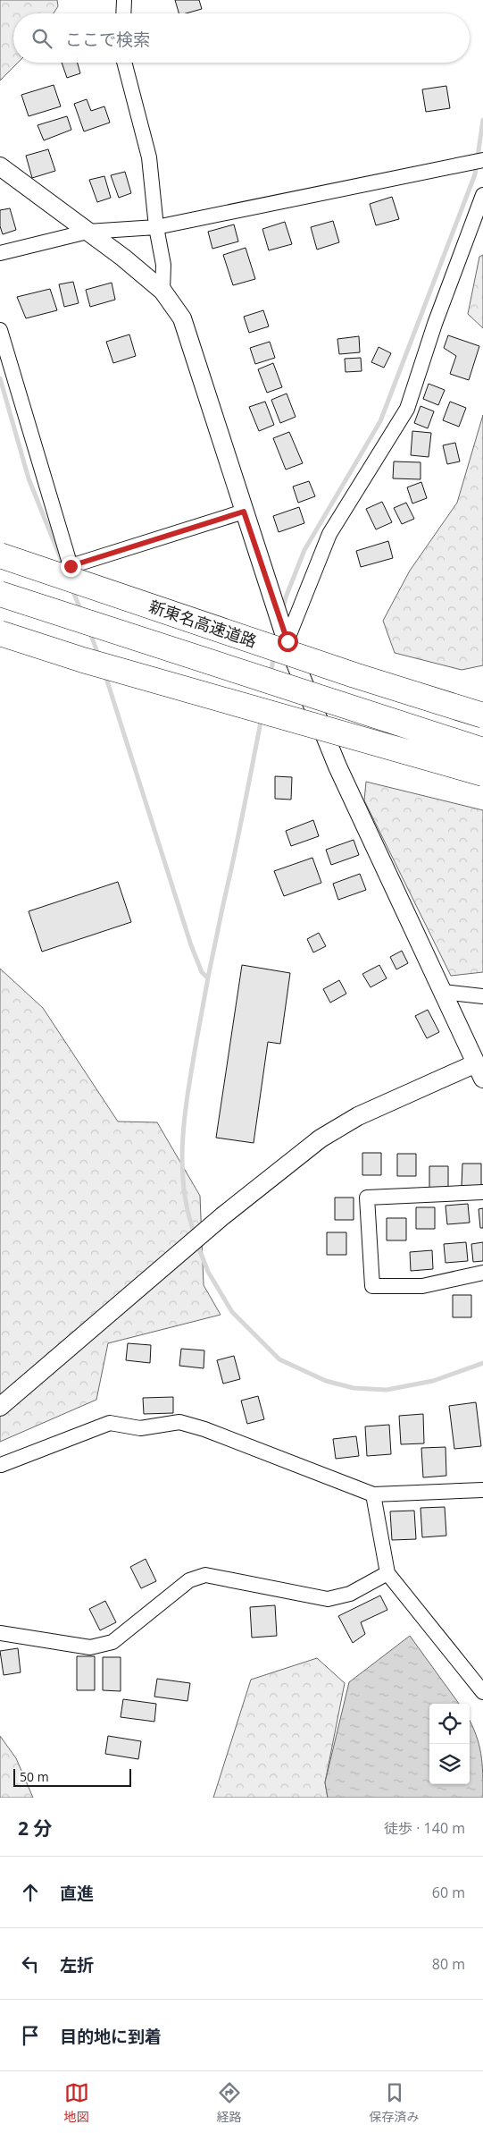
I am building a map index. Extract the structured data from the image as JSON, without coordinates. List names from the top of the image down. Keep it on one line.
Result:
{"streets":{"highway":["新東名高速道路"]},"scale_bar":"50 m","page":{"search":"ここで検索","scale":"50 m","heading":["2 分","徒歩 · 140 m"],"list":[["直進","60 m"],["左折","80 m"],"目的地に到着"],"nav":["地図","経路","保存済み"]}}
